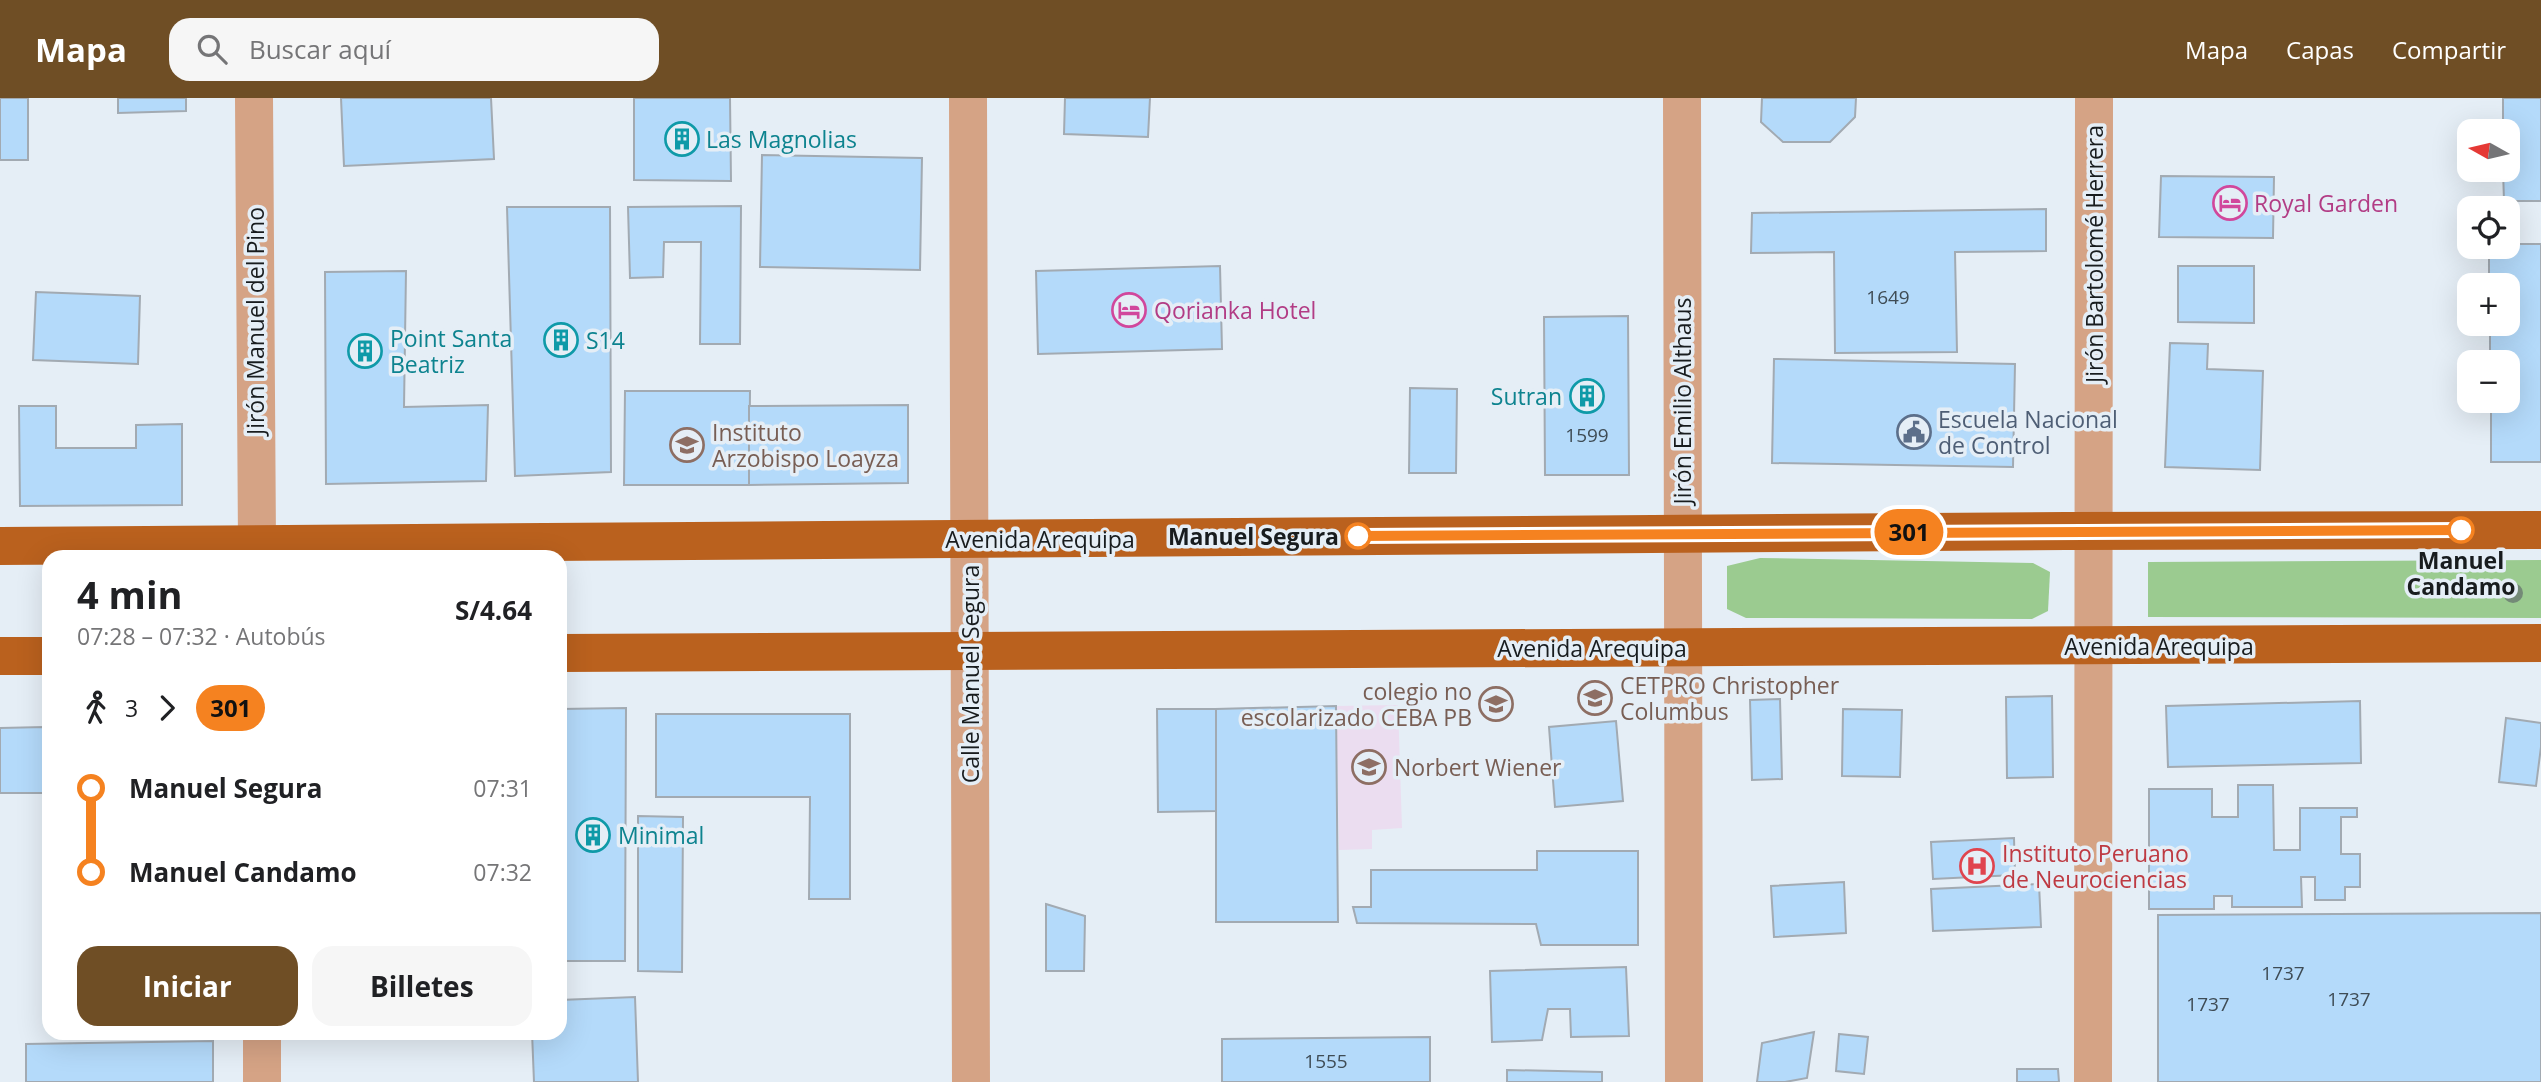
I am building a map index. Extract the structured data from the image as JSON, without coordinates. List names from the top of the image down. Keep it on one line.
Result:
{"streets":{"main road":["Avenida Arequipa"],"street":["Jirón Bartolomé Herrera","Jirón Manuel del Pino","Jirón Emilio Althaus","Calle Manuel Segura"]},"crossings":[["Jirón Bartolomé Herrera","Avenida Arequipa"],["Jirón Manuel del Pino","Avenida Arequipa"],["Jirón Emilio Althaus","Avenida Arequipa"],["Avenida Arequipa","Calle Manuel Segura"]],"places":{"building":["Las Magnolias","S14","Point Santa Beatriz","Sutran","Minimal"],"hotel":["Royal Garden","Qorianka Hotel"],"public building":["Escuela Nacional de Control"],"school or university":["Instituto Arzobispo Loayza","CETPRO Christopher Columbus","colegio no escolarizado CEBA PB","Norbert Wiener"],"other":["Manuel Candamo","Manuel Segura"],"hospital":["Instituto Peruano de Neurociencias"]},"lines":["bus line 301"],"house_numbers":["1649","1599","1737","1737","1737","1555"],"north":"left","page":{"header":"Mapa","search":"Buscar aquí","nav":["Mapa","Capas","Compartir"],"on_map":"301","map_buttons":["+","−"],"heading":["4 min","07:28 – 07:32 · Autobús","S/4.64"],"legs":["3","301"],"list":[{"name":"Manuel Segura","value":"07:31"},{"name":"Manuel Candamo","value":"07:32"}],"buttons":["Iniciar","Billetes"]}}
